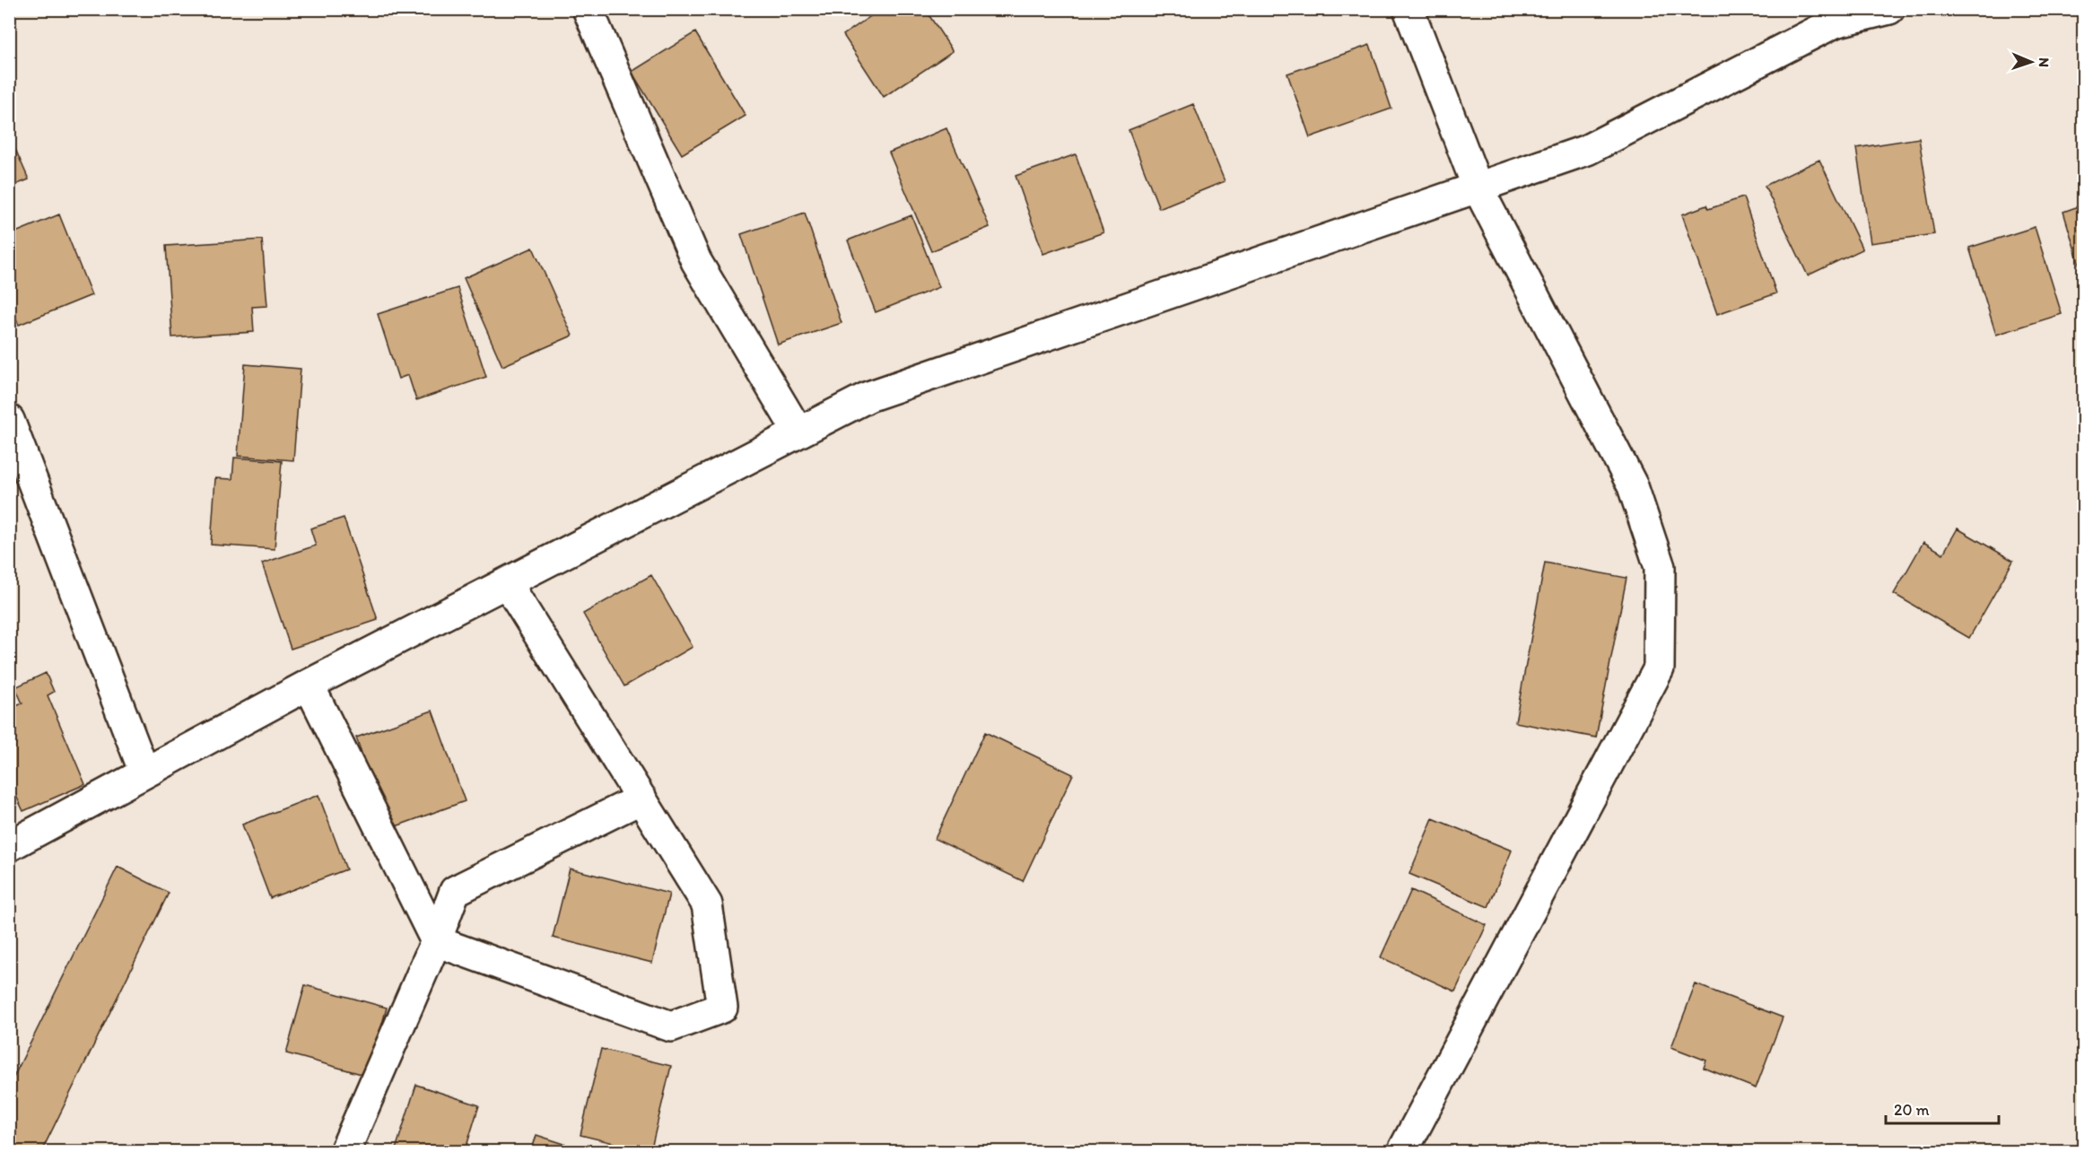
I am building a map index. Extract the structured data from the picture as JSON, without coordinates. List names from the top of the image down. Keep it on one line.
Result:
{"scale_bar":"20 m","north":"right"}
